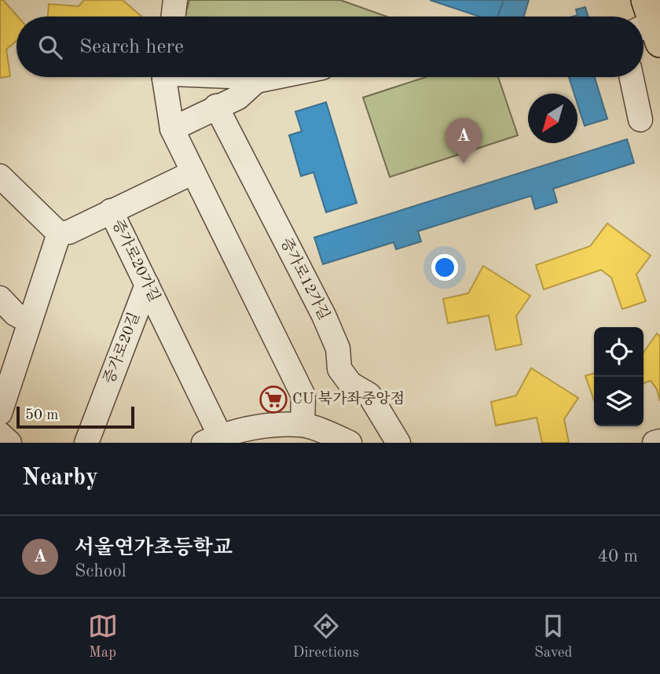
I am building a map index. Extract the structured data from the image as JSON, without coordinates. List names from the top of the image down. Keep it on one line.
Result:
{"streets":{"street":["증가로20가길","증가로12가길","증가로20길"]},"crossings":[["증가로20가길","증가로20길"]],"places":{"supermarket":["CU 북가좌중앙점"]},"scale_bar":"50 m","north":"bottom left","page":{"search":"Search here","pins":"A","scale":"50 m","heading":"Nearby","list":[{"mark":"A","name":"서울연가초등학교","note":"School","value":"40 m"}],"nav":["Map","Directions","Saved"]}}
